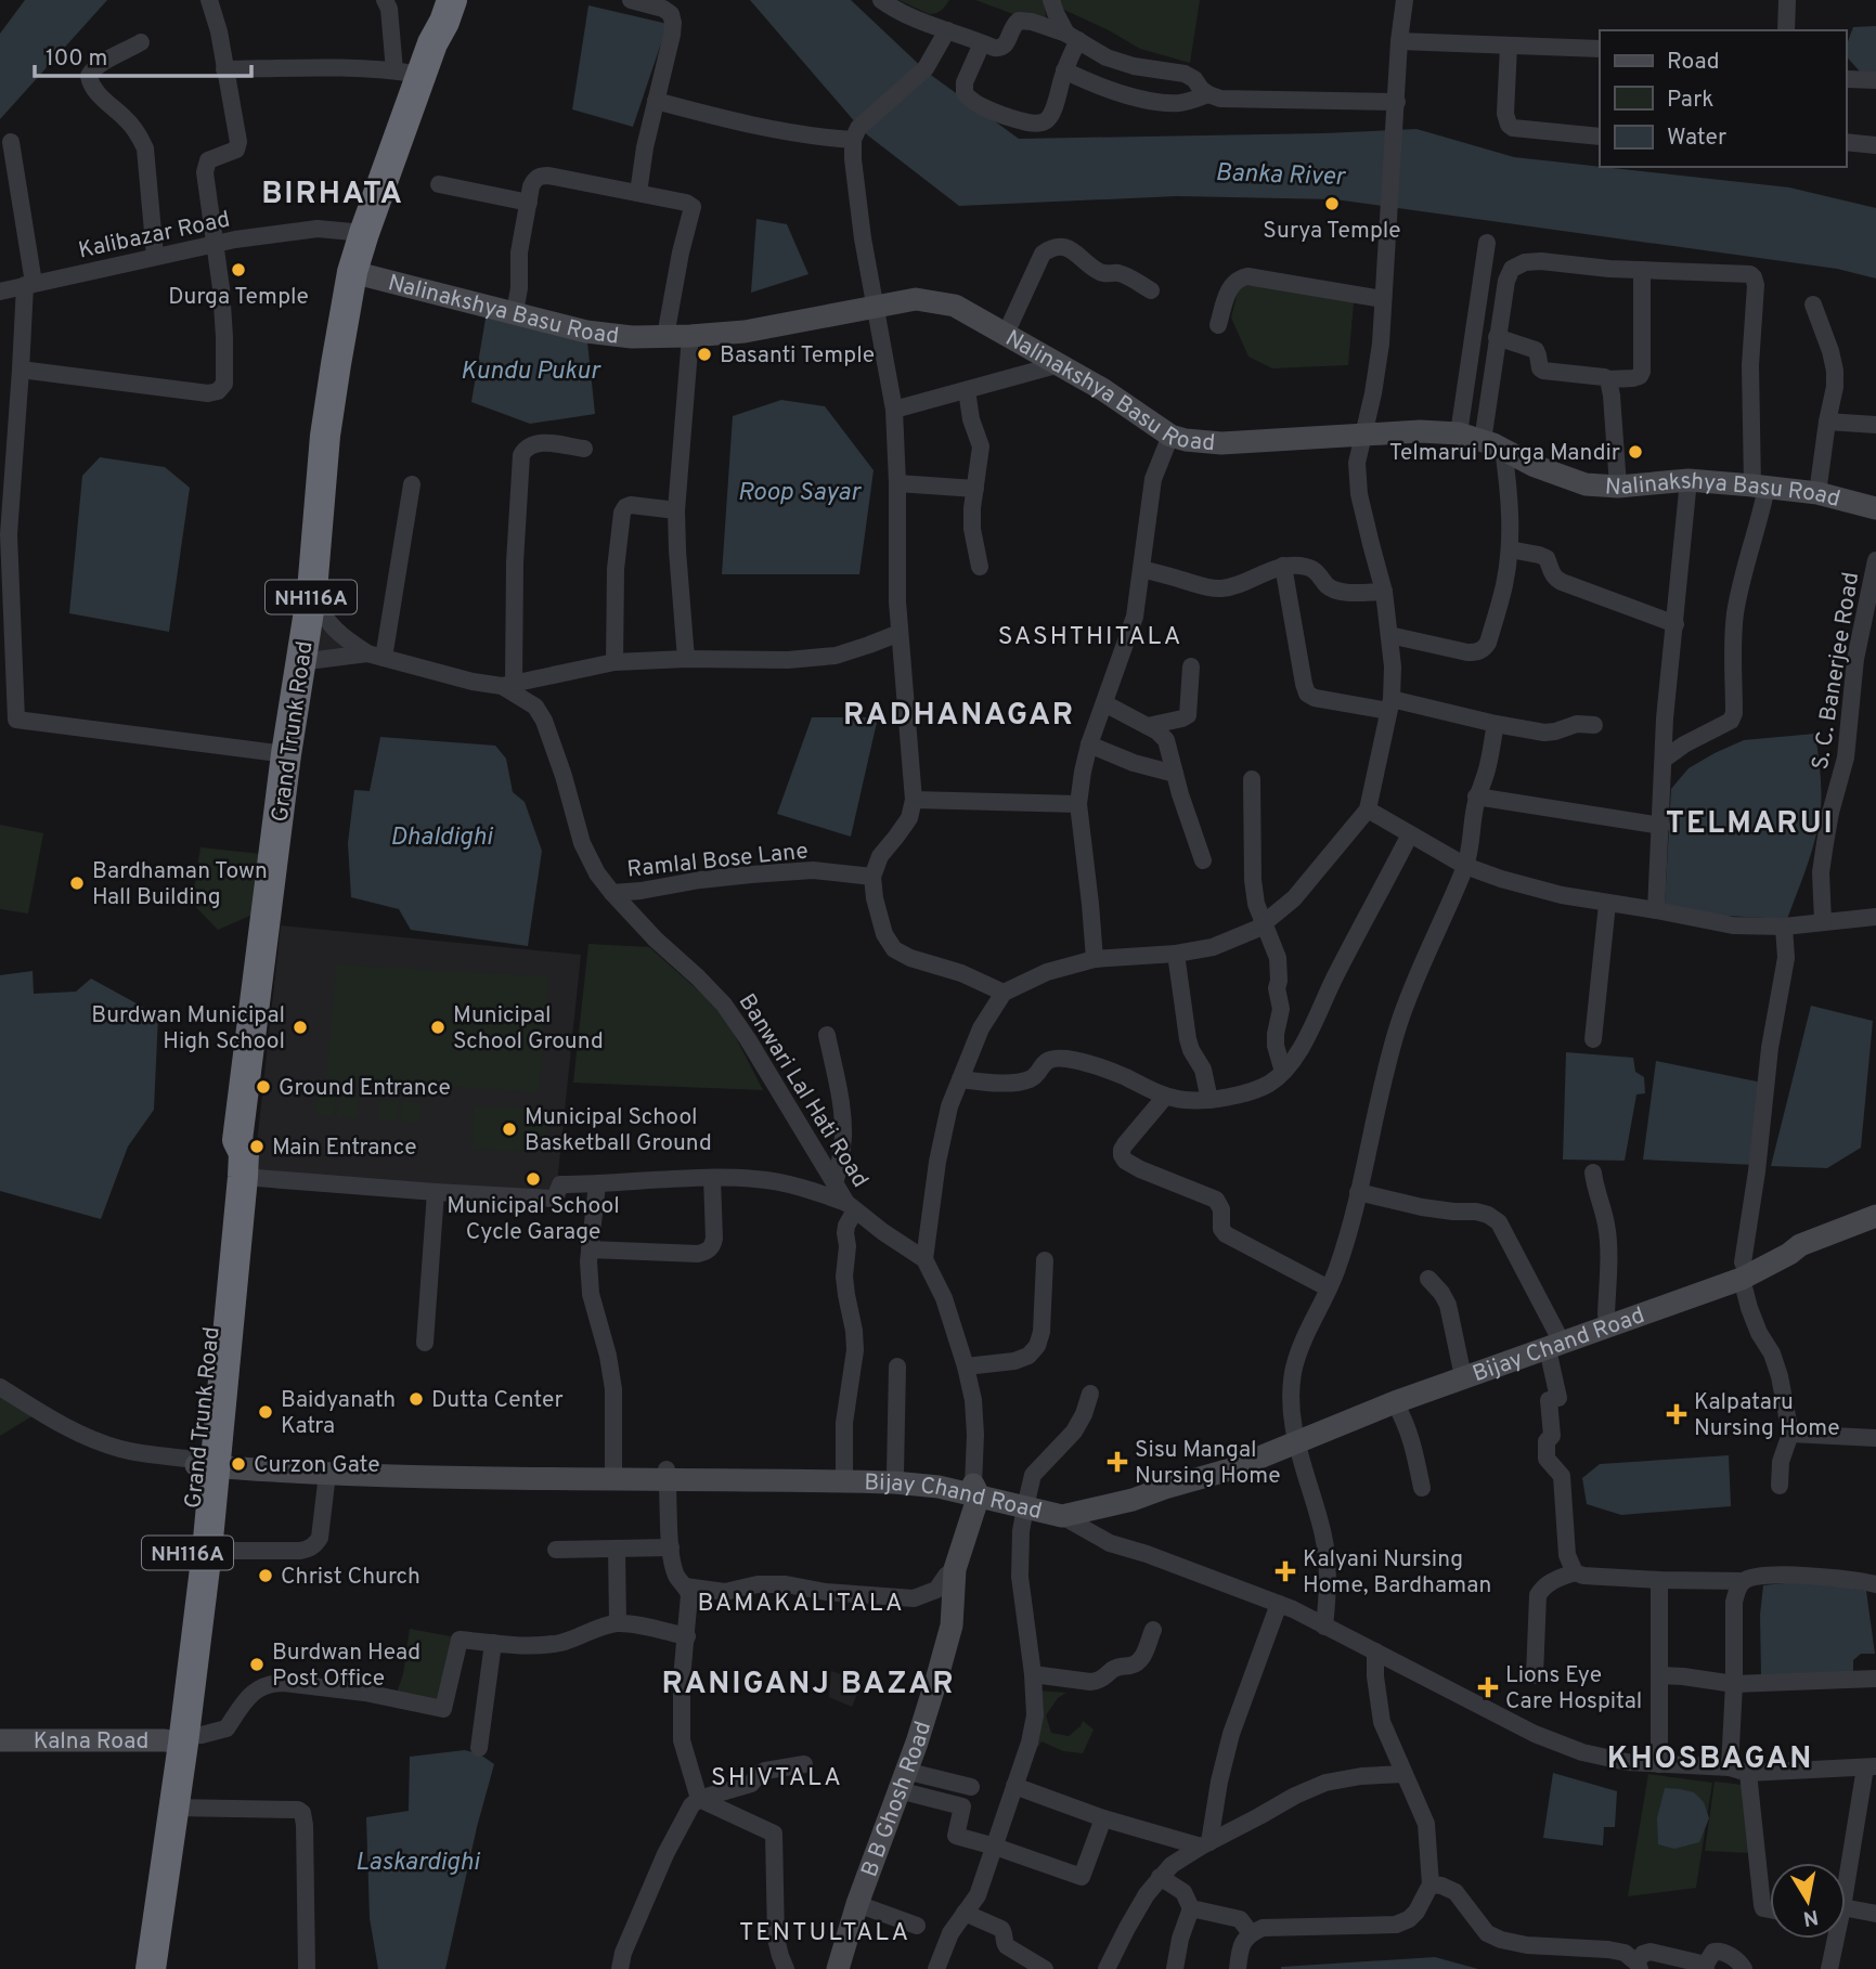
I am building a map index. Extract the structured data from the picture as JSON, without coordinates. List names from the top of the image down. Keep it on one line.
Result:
{"streets":{"highway":["NH116A","Grand Trunk Road"],"main road":["Nalinakshya Basu Road","Bijay Chand Road","Kalna Road","B B Ghosh Road"],"street":["Kalibazar Road","S. C. Banerjee Road","Ramlal Bose Lane","Banwari Lal Hati Road"]},"crossings":[["Kalibazar Road","Grand Trunk Road"],["Nalinakshya Basu Road","Grand Trunk Road"],["NH116A","Grand Trunk Road"],["Grand Trunk Road","Banwari Lal Hati Road"],["Grand Trunk Road","Kalna Road"],["Ramlal Bose Lane","Banwari Lal Hati Road"],["Banwari Lal Hati Road","Bijay Chand Road"],["Banwari Lal Hati Road","B B Ghosh Road"],["Bijay Chand Road","B B Ghosh Road"]],"districts":["BIRHATA","SASHTHITALA","RADHANAGAR","TELMARUI","BAMAKALITALA","RANIGANJ BAZAR","KHOSBAGAN","SHIVTALA","TENTULTALA"],"water":["Banka River","Kundu Pukur","Roop Sayar","Dhaldighi","Laskardighi"],"places":{"other":["Surya Temple","Durga Temple","Basanti Temple","Telmarui Durga Mandir","Bardhaman Town Hall Building","Burdwan Municipal High School","Municipal School Ground","Ground Entrance","Municipal School Basketball Ground","Main Entrance","Municipal School Cycle Garage","Dutta Center","Baidyanath Katra","Curzon Gate","Christ Church","Burdwan Head Post Office"],"health":["Kalpataru Nursing Home","Sisu Mangal Nursing Home","Kalyani Nursing Home, Bardhaman","Lions Eye Care Hospital"]},"legend":["Road","Park","Water"],"scale_bar":"100 m","north":"bottom"}
